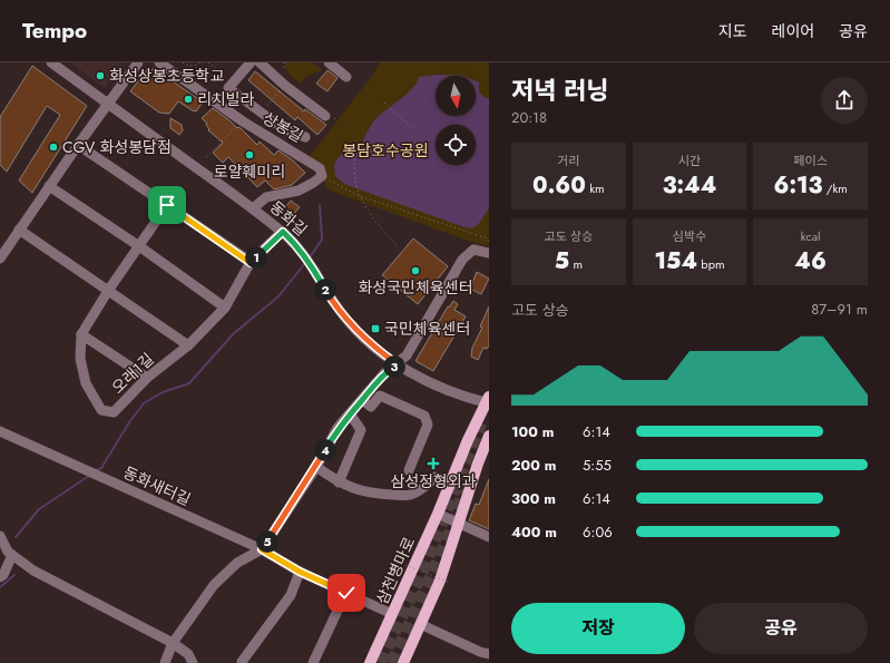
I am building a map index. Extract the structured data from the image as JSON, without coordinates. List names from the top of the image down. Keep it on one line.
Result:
{"streets":{"main road":["삼천병마로"],"street":["상봉길","동화길","오래1길","동화새터길"]},"crossings":[["동화길","오래1길"],["동화길","삼천병마로"],["동화새터길","삼천병마로"]],"parks":["봉담호수공원"],"places":{"other":["화성상봉초등학교","리치빌라","CGV 화성봉담점","로얄훼미리","화성국민체육센터"],"transit":["국민체육센터"],"health":["삼성정형외과"]},"north":"bottom","page":{"header":"Tempo","nav":["지도","레이어","공유"],"heading":["저녁 러닝","20:18"],"stats":[["거리","0.60 km"],["시간","3:44"],["페이스","6:13 /km"],["고도 상승","5 m"],["심박수","154 bpm"],["kcal","46"]],"pins":["1","2","3","4","5"],"chart":["고도 상승","87–91 m"],"list":[{"name":"100 m","note":"6:14"},{"name":"200 m","note":"5:55"},{"name":"300 m","note":"6:14"},{"name":"400 m","note":"6:06"}],"buttons":["저장","공유"]}}
